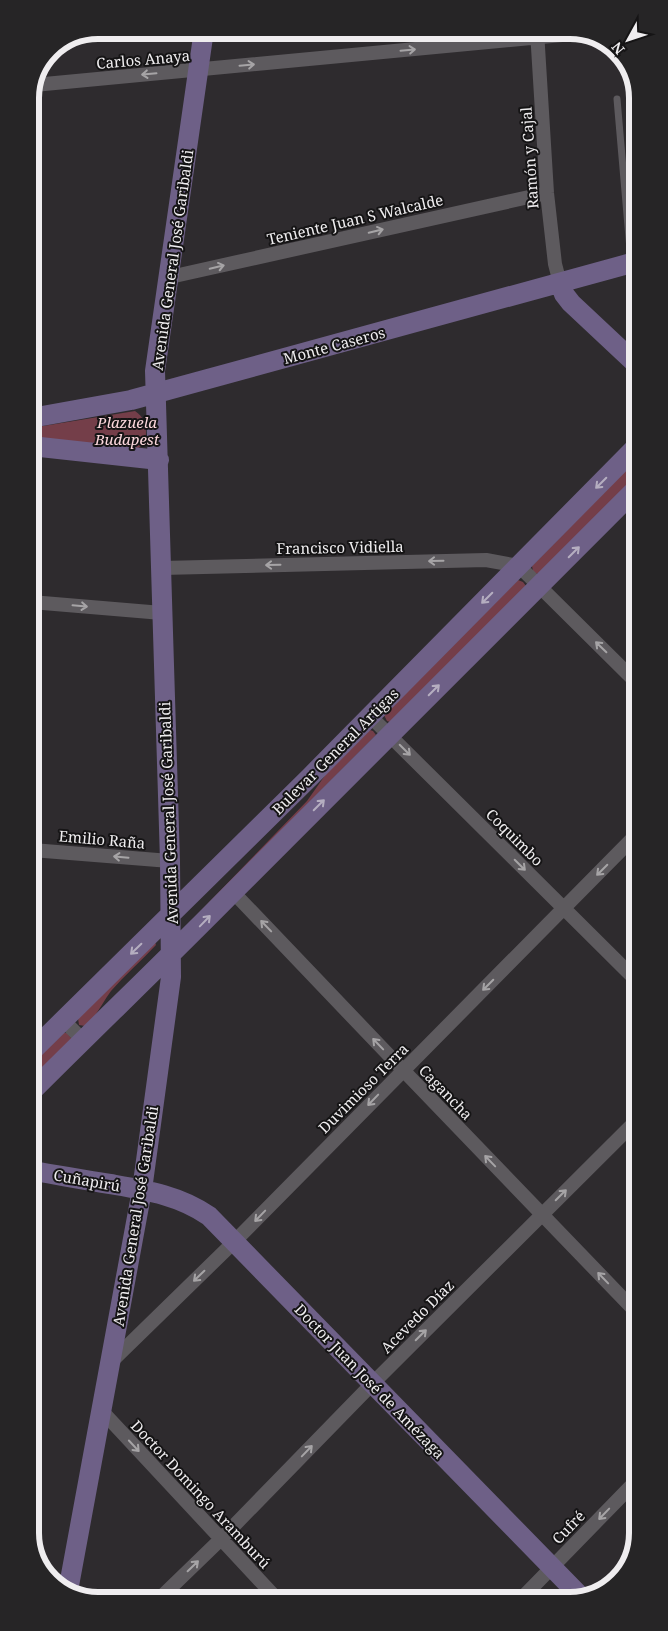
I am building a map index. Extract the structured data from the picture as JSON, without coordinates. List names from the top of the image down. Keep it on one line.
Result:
{"streets":{"street":["Carlos Anaya","Ramón y Cajal","Teniente Juan S Walcalde","Avenida General José Garibaldi","Monte Caseros","Francisco Vidiella","Bulevar General Artigas","Coquimbo","Emilio Raña","Duvimioso Terra","Cagancha","Cuñapirú","Acevedo Díaz","Doctor Juan José de Amézaga","Doctor Domingo Aramburú","Cufré"]},"crossings":[["Carlos Anaya","Avenida General José Garibaldi"],["Ramón y Cajal","Teniente Juan S Walcalde"],["Ramón y Cajal","Monte Caseros"],["Teniente Juan S Walcalde","Avenida General José Garibaldi"],["Avenida General José Garibaldi","Monte Caseros"],["Avenida General José Garibaldi","Francisco Vidiella"],["Avenida General José Garibaldi","Bulevar General Artigas"],["Avenida General José Garibaldi","Emilio Raña"],["Avenida General José Garibaldi","Duvimioso Terra"],["Avenida General José Garibaldi","Cuñapirú"],["Avenida General José Garibaldi","Doctor Juan José de Amézaga"],["Avenida General José Garibaldi","Doctor Domingo Aramburú"],["Francisco Vidiella","Bulevar General Artigas"],["Bulevar General Artigas","Coquimbo"],["Bulevar General Artigas","Cagancha"],["Coquimbo","Duvimioso Terra"],["Duvimioso Terra","Cagancha"],["Duvimioso Terra","Doctor Juan José de Amézaga"],["Cagancha","Acevedo Díaz"],["Cuñapirú","Doctor Juan José de Amézaga"],["Acevedo Díaz","Doctor Juan José de Amézaga"],["Acevedo Díaz","Doctor Domingo Aramburú"],["Doctor Juan José de Amézaga","Cufré"]],"one_way":["Teniente Juan S Walcalde","Francisco Vidiella","Coquimbo","Emilio Raña","Duvimioso Terra","Cagancha","Acevedo Díaz","Doctor Domingo Aramburú","Cufré"],"parks":["Plazuela Budapest"],"north":"bottom left"}
